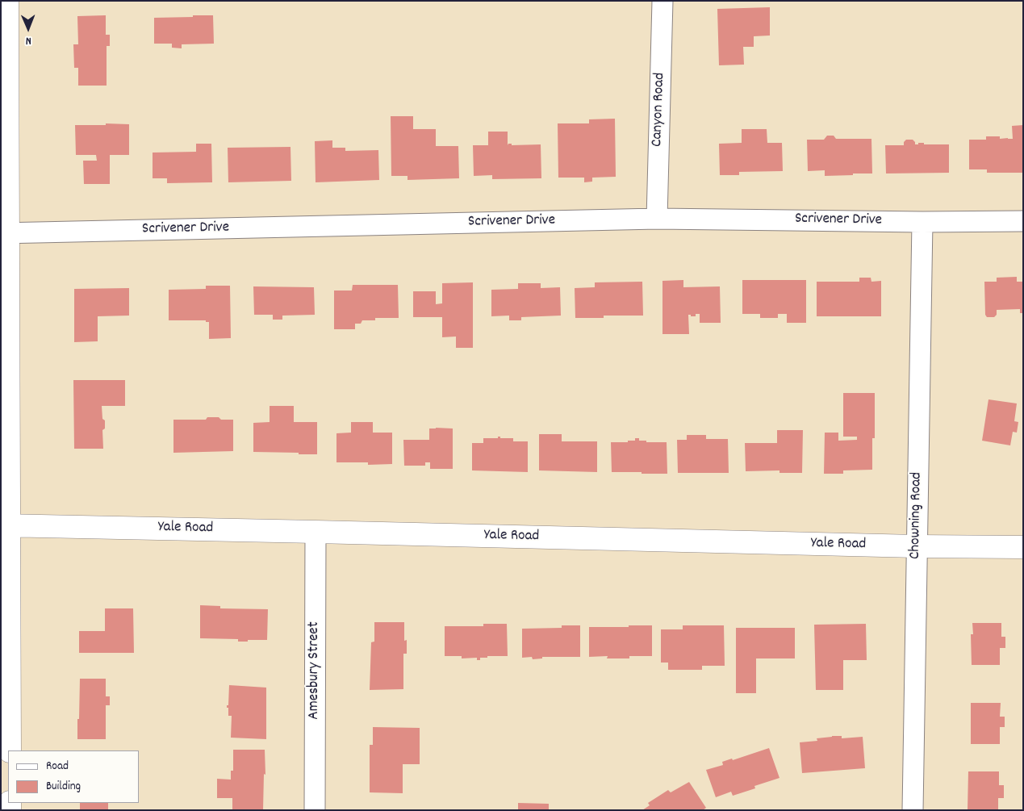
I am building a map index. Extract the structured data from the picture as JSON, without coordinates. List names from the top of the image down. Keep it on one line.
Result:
{"streets":{"main road":["Yale Road"],"street":["Canyon Road","Scrivener Drive","Chowning Road","Amesbury Street"]},"crossings":[["Canyon Road","Scrivener Drive"],["Scrivener Drive","Chowning Road"],["Chowning Road","Yale Road"],["Yale Road","Amesbury Street"]],"legend":["Road","Building"],"north":"bottom"}
